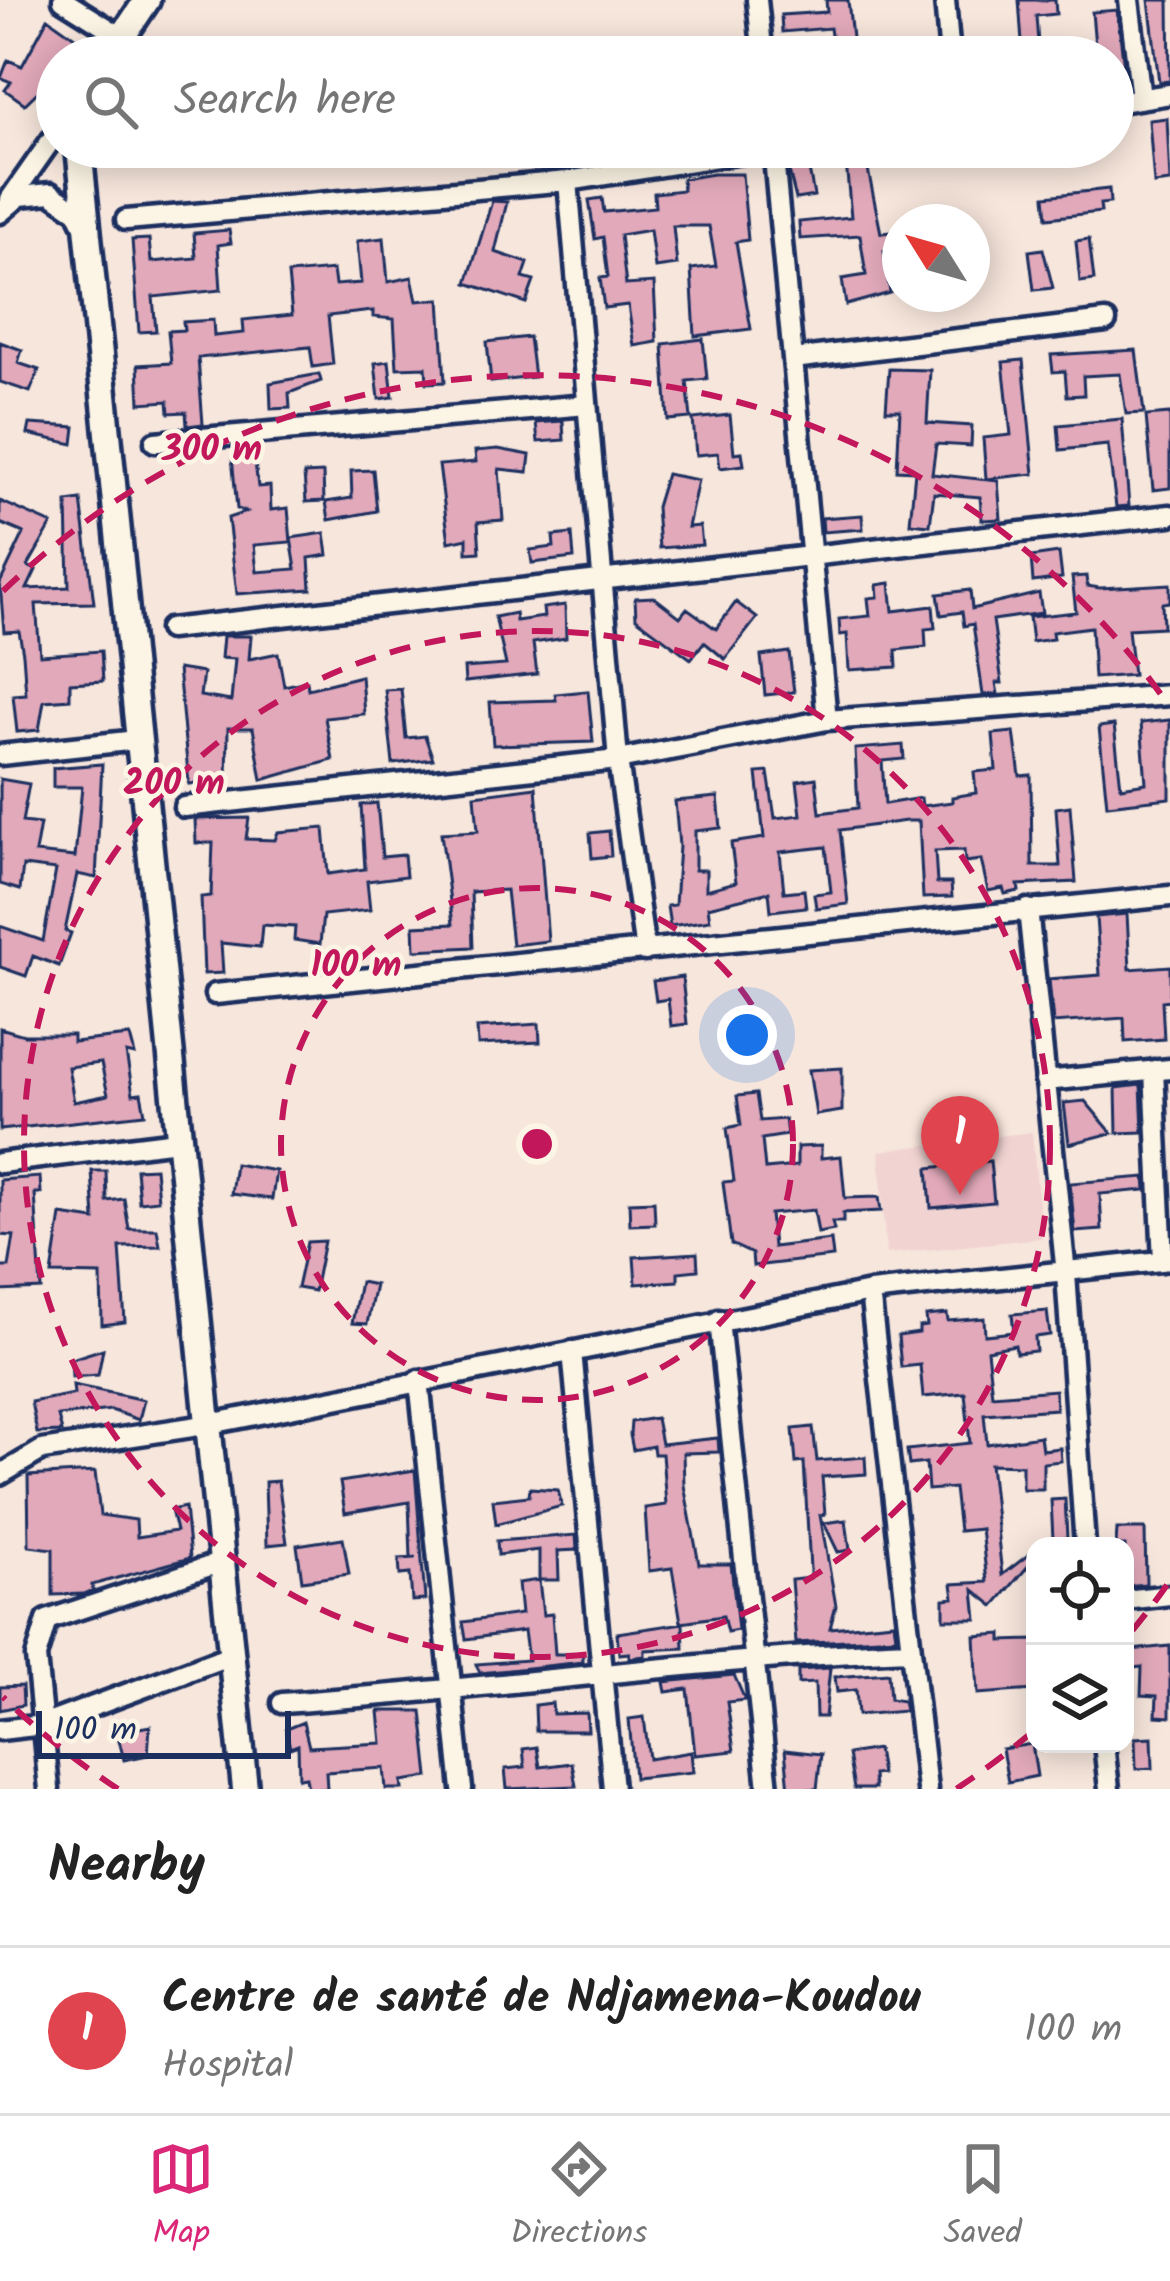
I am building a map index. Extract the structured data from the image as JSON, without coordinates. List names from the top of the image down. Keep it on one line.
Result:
{"scale_bar":"100 m","north":"top left","page":{"search":"Search here","pins":"1","scale":"100 m","heading":"Nearby","list":[{"mark":"1","name":"Centre de santé de Ndjamena-Koudou","note":"Hospital","value":"100 m"}],"nav":["Map","Directions","Saved"]},"rings":["300 m","200 m","100 m"]}
